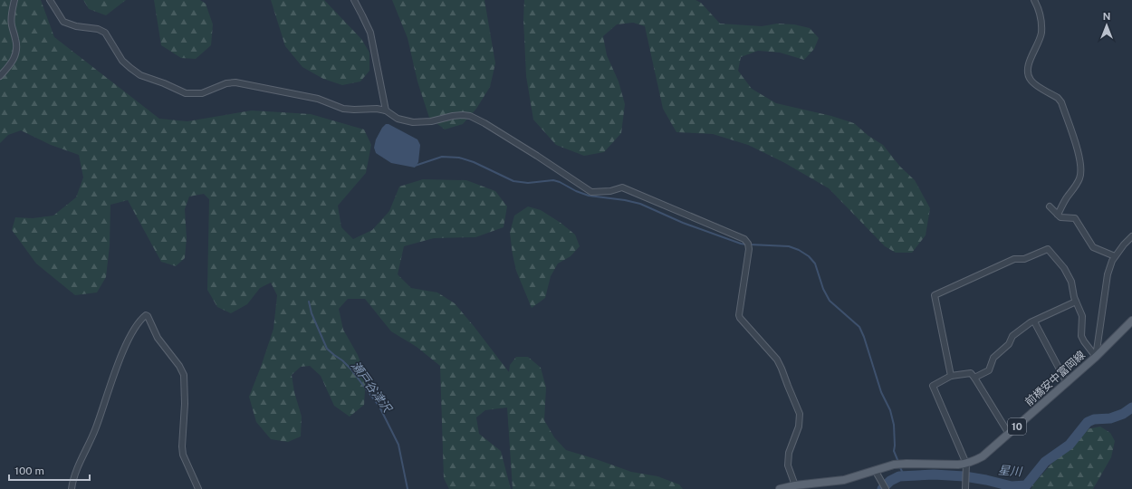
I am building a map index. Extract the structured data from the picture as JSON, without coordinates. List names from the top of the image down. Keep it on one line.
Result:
{"streets":{"main road":["前橋安中富岡線","10"]},"water":["瀬戸谷津沢","星川"],"scale_bar":"100 m","north":"top"}
